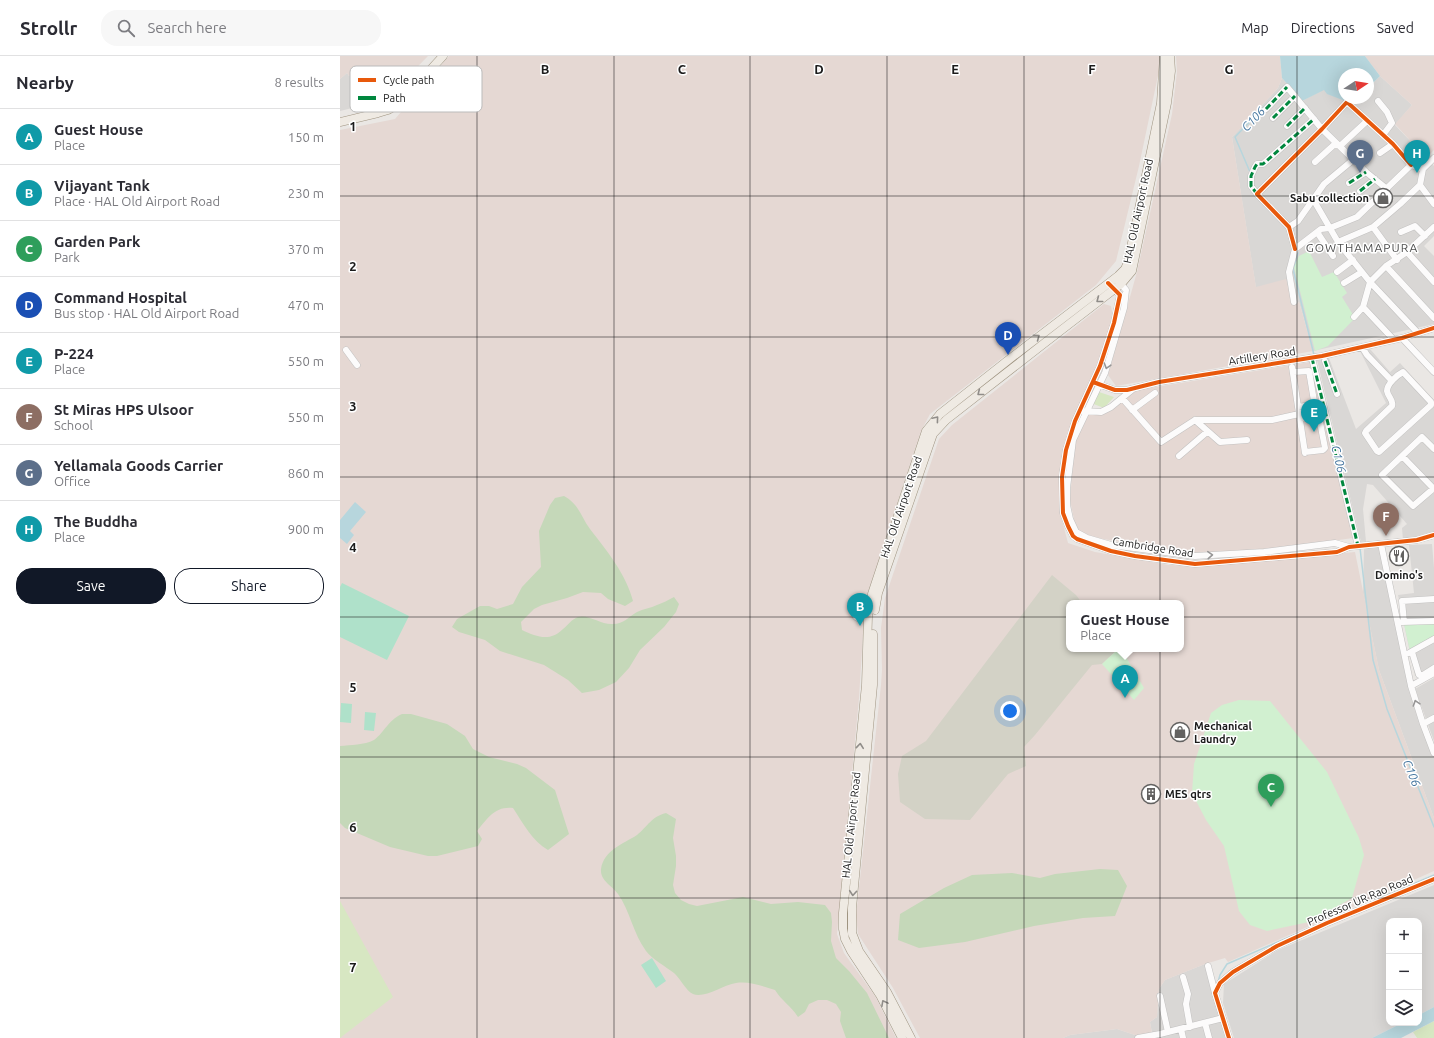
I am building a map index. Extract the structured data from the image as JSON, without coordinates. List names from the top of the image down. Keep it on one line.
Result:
{"streets":{"main road":["HAL Old Airport Road"],"street":["Artillery Road","Cambridge Road","Professor UR Rao Road"]},"crossings":[["HAL Old Airport Road","Cambridge Road"],["Artillery Road","Cambridge Road"]],"districts":["GOWTHAMAPURA"],"water":["C106"],"places":{"shop":["Sabu collection","Mechanical Laundry"],"restaurant":["Domino's"],"building":["MES qtrs"]},"legend":["Cycle path","Path"],"north":"right","page":{"header":"Strollr","search":"Search here","nav":["Map","Directions","Saved"],"heading":["Nearby","8 results"],"list":[{"mark":"A","name":"Guest House","note":"Place","value":"150 m"},{"mark":"B","name":"Vijayant Tank","note":"Place · HAL Old Airport Road","value":"230 m"},{"mark":"C","name":"Garden Park","note":"Park","value":"370 m"},{"mark":"D","name":"Command Hospital","note":"Bus stop · HAL Old Airport Road","value":"470 m"},{"mark":"E","name":"P-224","note":"Place","value":"550 m"},{"mark":"F","name":"St Miras HPS Ulsoor","note":"School","value":"550 m"},{"mark":"G","name":"Yellamala Goods Carrier","note":"Office","value":"860 m"},{"mark":"H","name":"The Buddha","note":"Place","value":"900 m"}],"pins":["G","H","D","E","F","B","A","C"],"buttons":["Save","Share"],"popup":["Guest House","Place"],"map_buttons":["+","−"]},"grid":{"columns":["B","C","D","E","F","G"],"rows":["1","2","3","4","5","6","7"]}}
